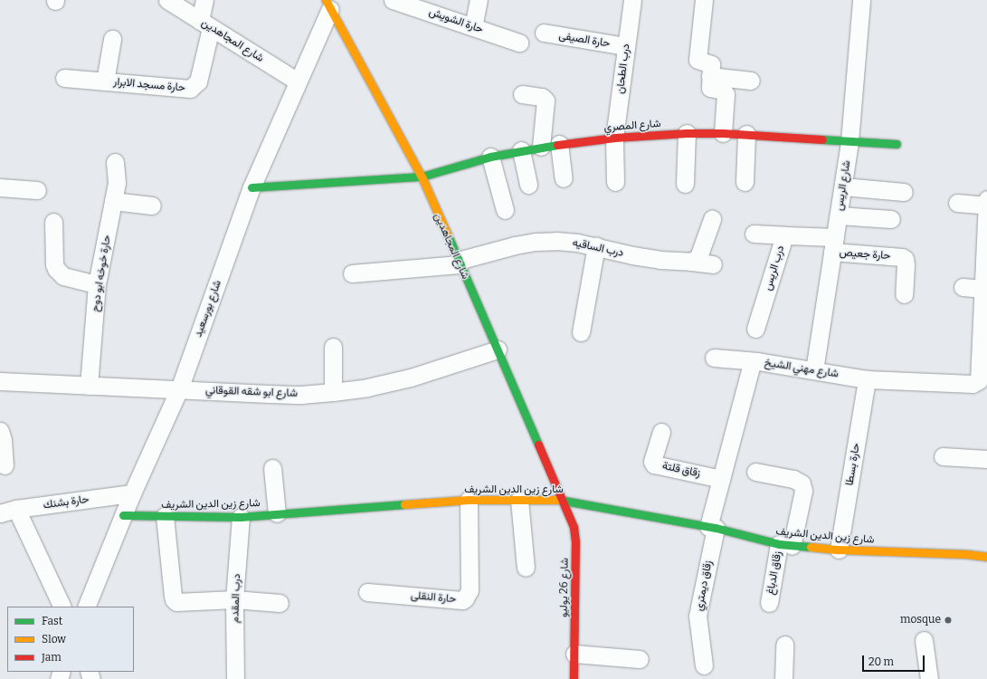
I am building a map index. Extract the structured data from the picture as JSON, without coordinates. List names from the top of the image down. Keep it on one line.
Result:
{"streets":{"street":["حارة الشويش","حارة الصيفى","شارع المجاهدين","درب الطحان","حارة مسجد الابرار","شارع المصري","شارع الريس","درب الساقيه","حارة جعيص","درب الريس","حارة خوخه ابو دوح","شارع بورسعيد","شارع مهني الشيخ","شارع ابو شقه القوقاني","حارة بسطا","زقاق قلتة","شارع زين الدين الشريف","حارة بشنك","زقاق الدباغ","زقاق ديمتري","شارع 26 يوليو","حارة النقلى","درب المقدم"]},"crossings":[["حارة الصيفى","درب الطحان"],["شارع المجاهدين","حارة مسجد الابرار"],["شارع المجاهدين","شارع المصري"],["شارع المجاهدين","درب الساقيه"],["شارع المجاهدين","شارع بورسعيد"],["شارع المجاهدين","شارع ابو شقه القوقاني"],["شارع المجاهدين","شارع زين الدين الشريف"],["شارع المجاهدين","شارع 26 يوليو"],["درب الطحان","شارع المصري"],["شارع المصري","شارع الريس"],["شارع المصري","شارع بورسعيد"],["شارع الريس","حارة جعيص"],["شارع الريس","درب الريس"],["شارع الريس","شارع مهني الشيخ"],["حارة جعيص","درب الريس"],["حارة خوخه ابو دوح","شارع ابو شقه القوقاني"],["شارع بورسعيد","شارع ابو شقه القوقاني"],["شارع بورسعيد","شارع زين الدين الشريف"],["شارع بورسعيد","حارة بشنك"],["شارع مهني الشيخ","حارة بسطا"],["شارع مهني الشيخ","زقاق قلتة"],["شارع مهني الشيخ","شارع زين الدين الشريف"],["شارع مهني الشيخ","زقاق ديمتري"],["حارة بسطا","شارع زين الدين الشريف"],["شارع زين الدين الشريف","زقاق الدباغ"],["شارع زين الدين الشريف","زقاق ديمتري"],["شارع زين الدين الشريف","شارع 26 يوليو"],["شارع زين الدين الشريف","حارة النقلى"],["شارع زين الدين الشريف","درب المقدم"]],"places":["mosque"],"legend":["Fast","Slow","Jam"],"scale_bar":"20 m"}
